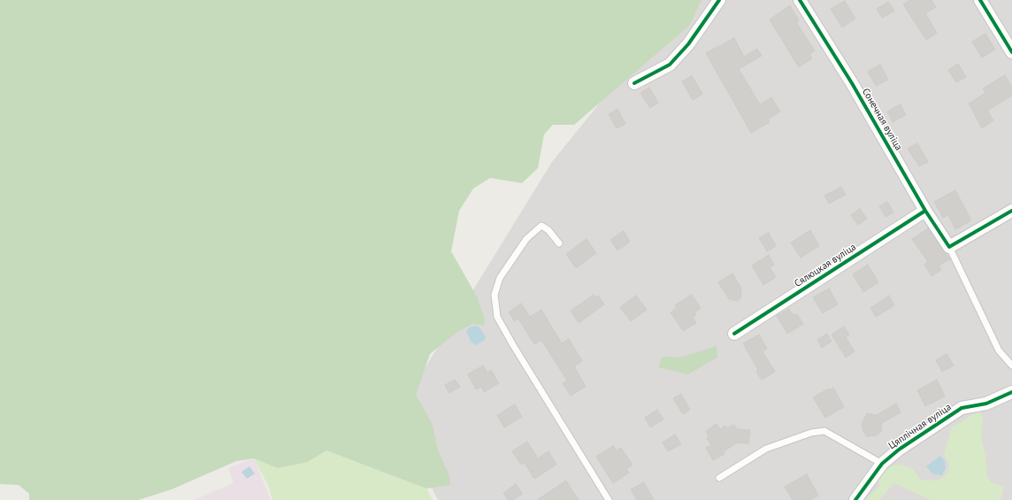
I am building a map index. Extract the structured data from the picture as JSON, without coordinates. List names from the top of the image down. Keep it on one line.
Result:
{"streets":{"street":["Сонечная вуліца","Сялюцкая вуліца","Цяплічная вуліца"]},"crossings":[["Сонечная вуліца","Сялюцкая вуліца"]]}
